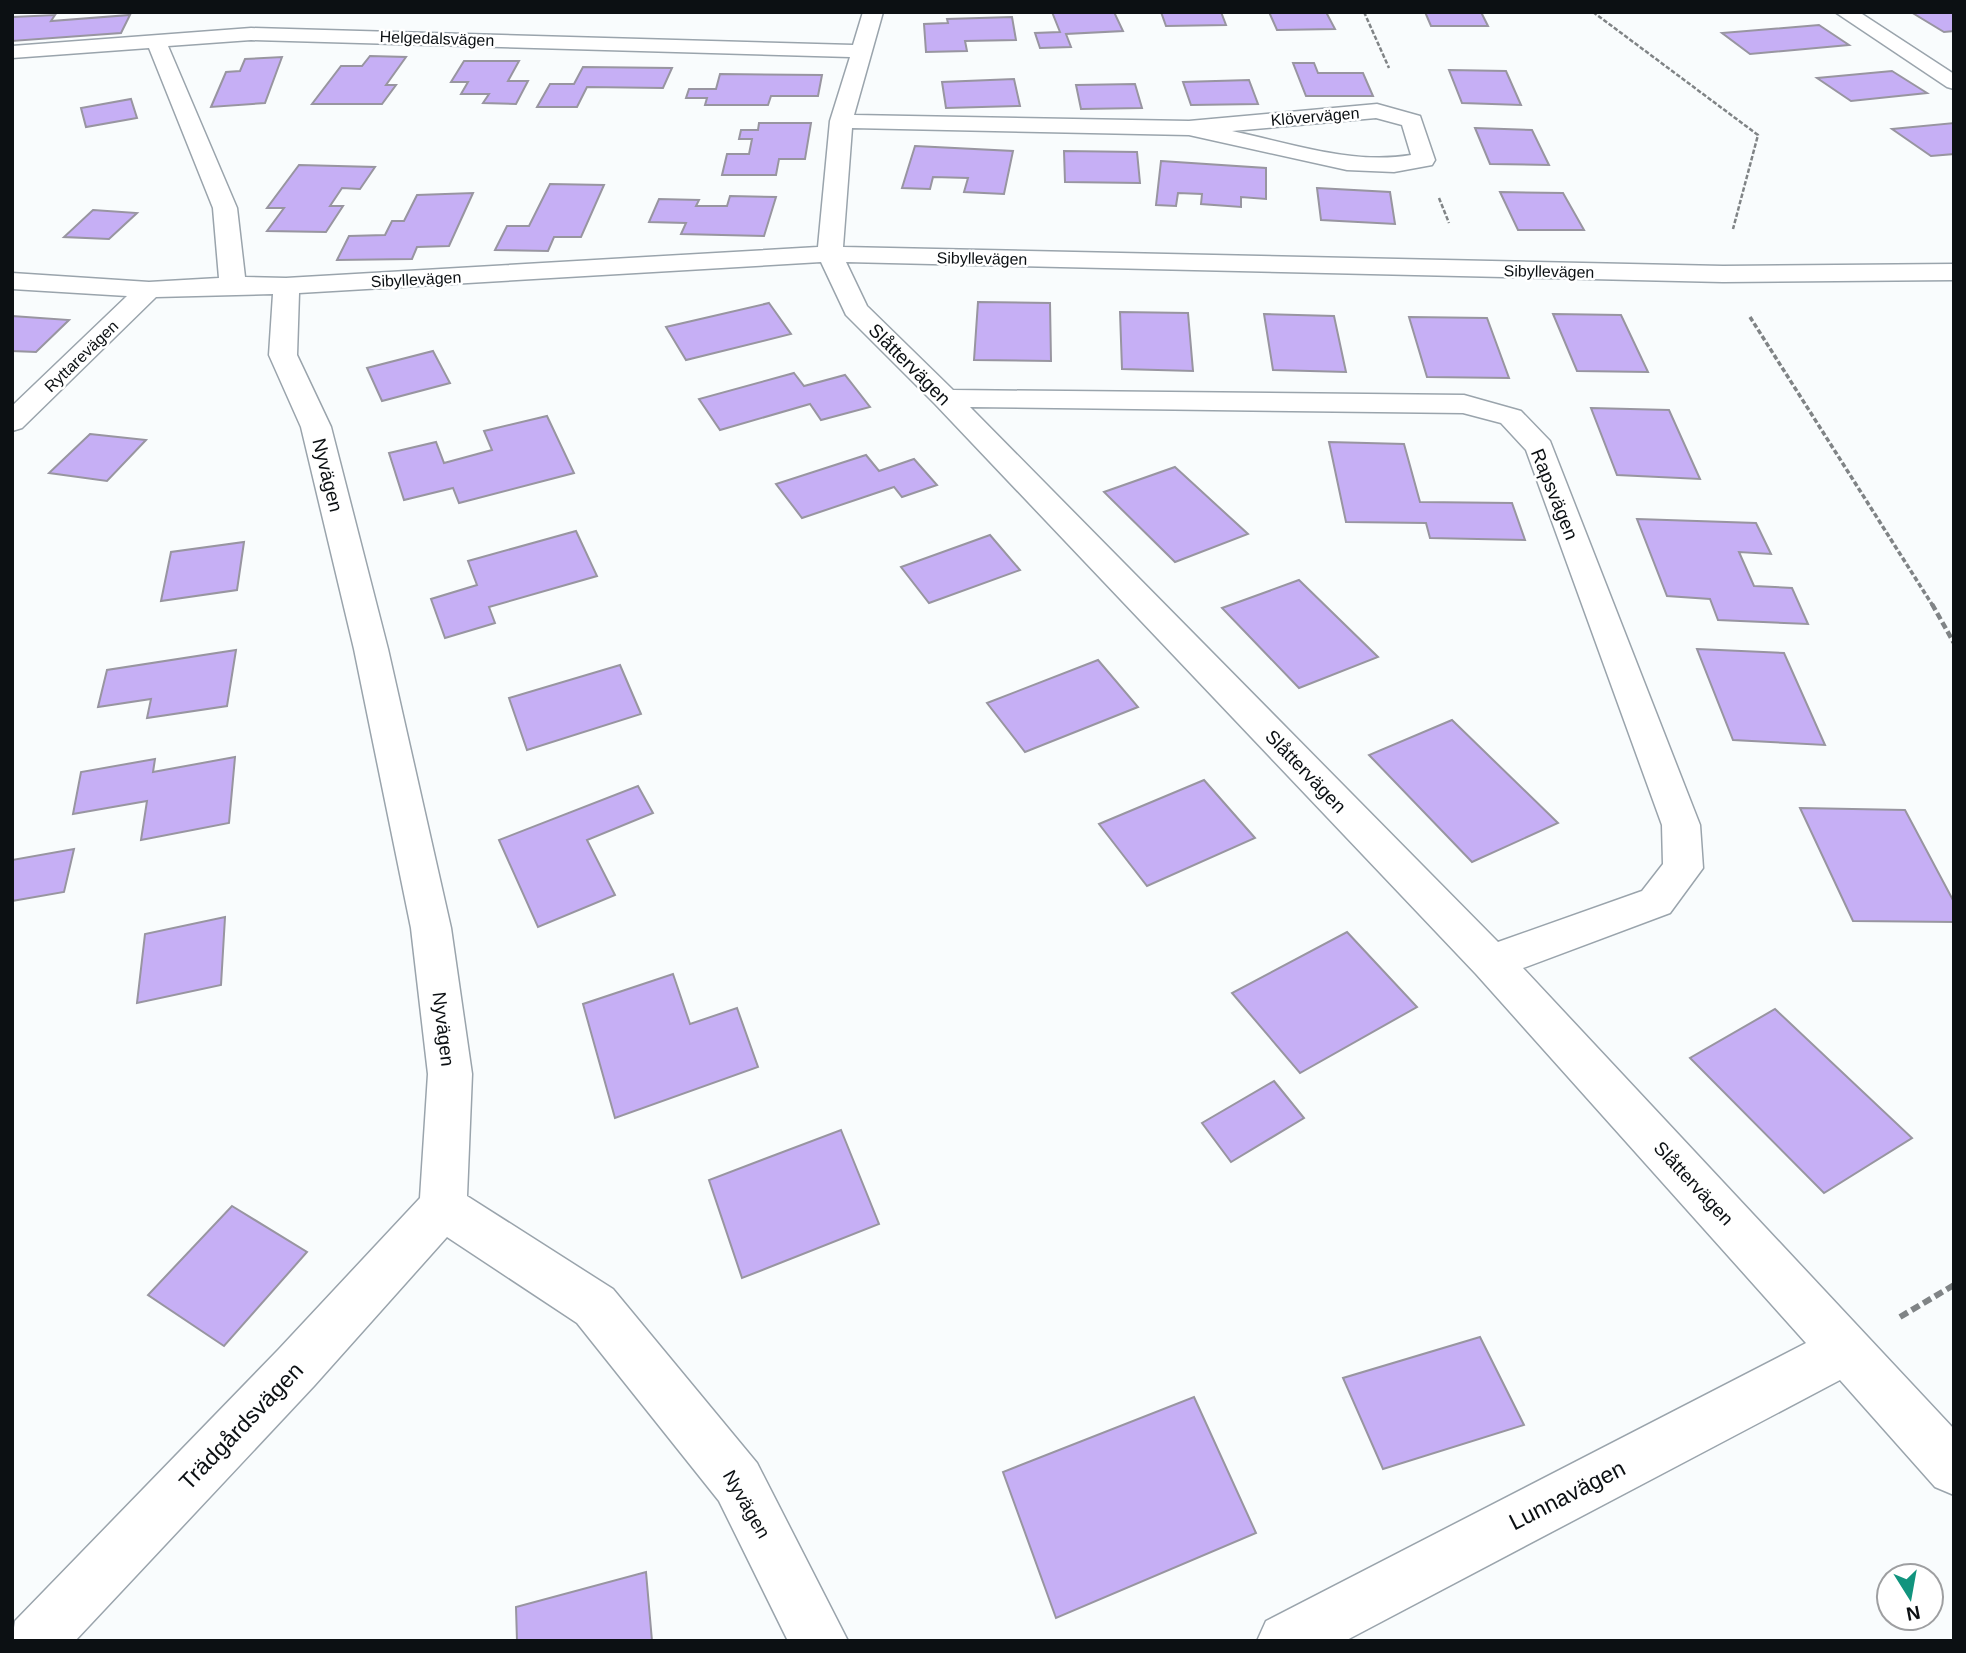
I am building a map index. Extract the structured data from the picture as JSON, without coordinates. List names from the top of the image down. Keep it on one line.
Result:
{"streets":{"street":["Helgedalsvägen","Klövervägen","Sibyllevägen","Ryttarevägen","Slåttervägen","Nyvägen","Rapsvägen","Trädgårdsvägen","Lunnavägen"]},"crossings":[["Helgedalsvägen","Slåttervägen"],["Klövervägen","Slåttervägen"],["Sibyllevägen","Ryttarevägen"],["Sibyllevägen","Slåttervägen"],["Sibyllevägen","Nyvägen"],["Slåttervägen","Rapsvägen"],["Slåttervägen","Lunnavägen"],["Nyvägen","Trädgårdsvägen"]],"north":"bottom"}
